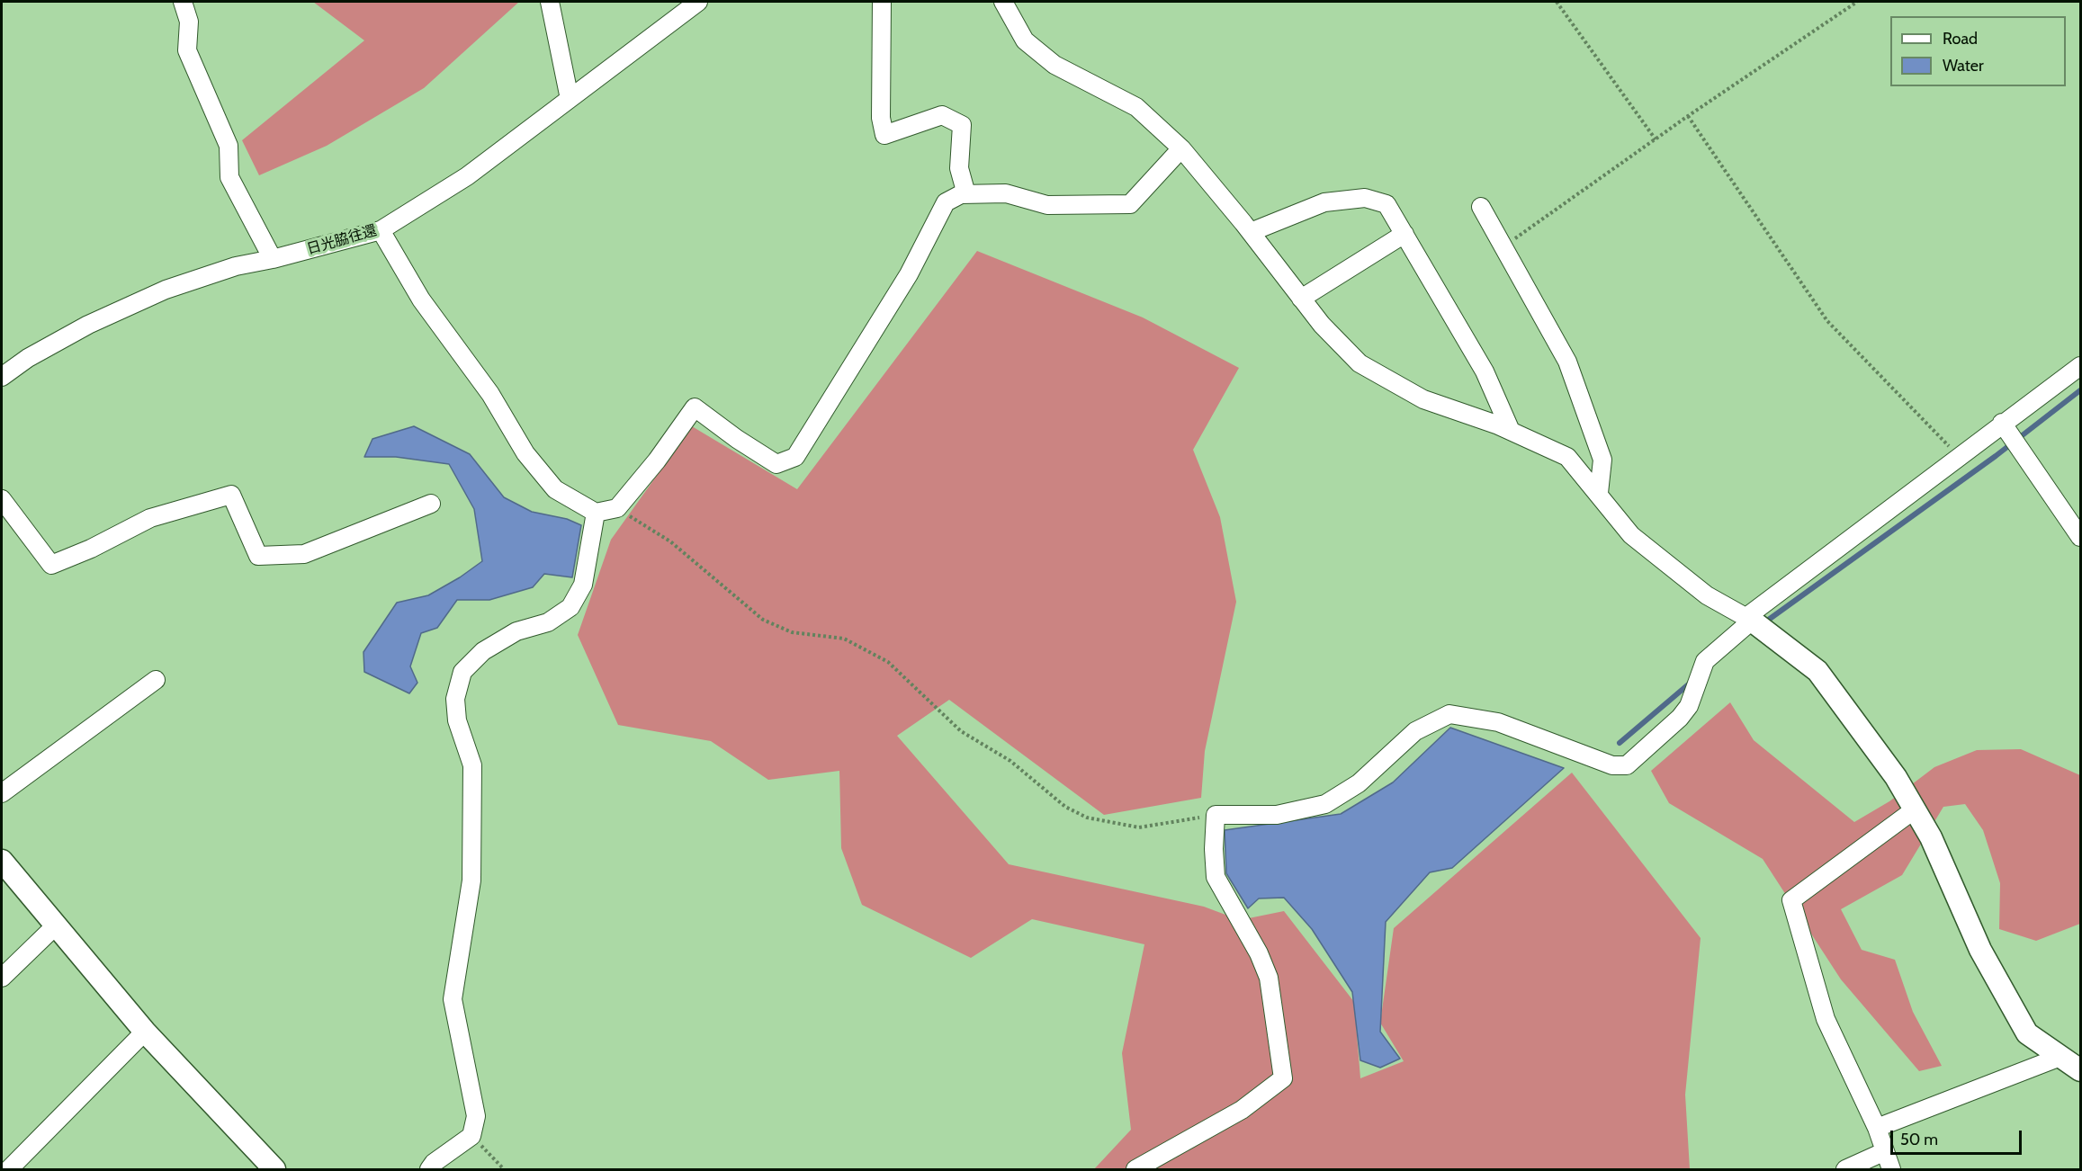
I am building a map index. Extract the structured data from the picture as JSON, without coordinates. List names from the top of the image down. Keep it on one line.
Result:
{"streets":{"street":["日光脇往還"]},"legend":["Road","Water"],"scale_bar":"50 m"}
